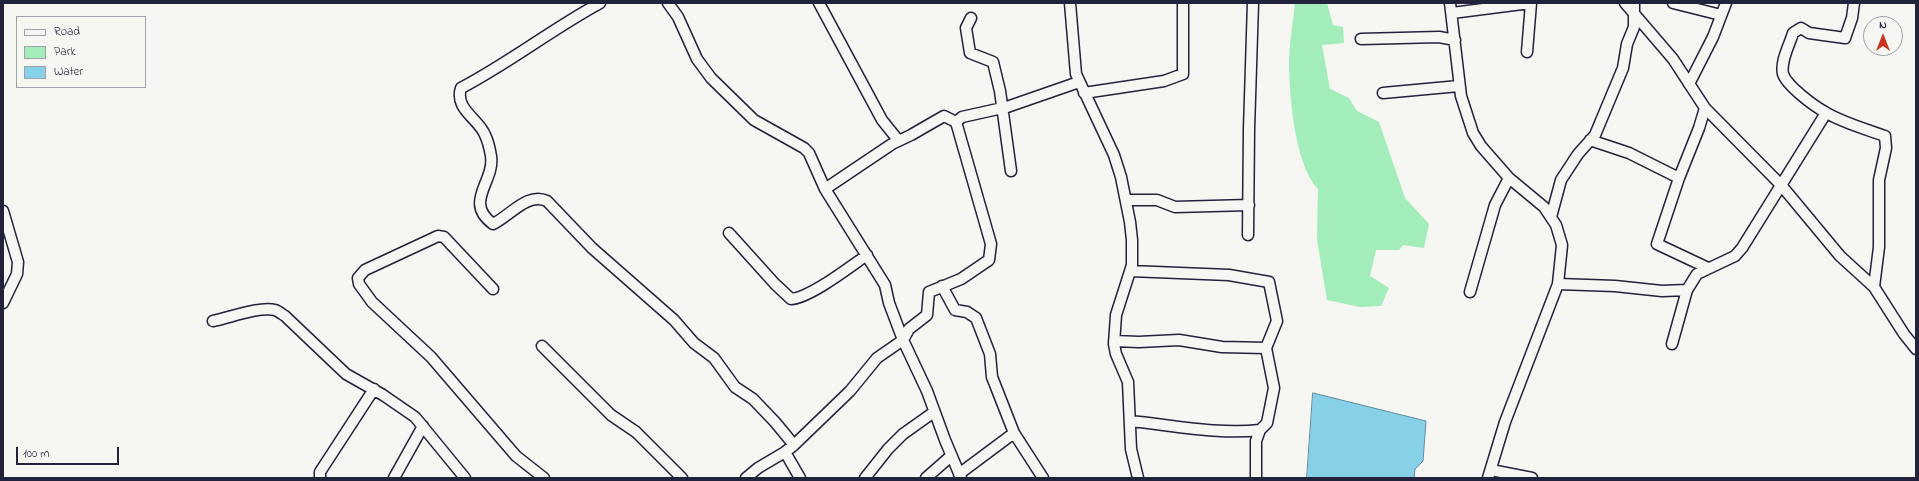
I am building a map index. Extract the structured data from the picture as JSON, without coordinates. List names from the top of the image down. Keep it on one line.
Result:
{"legend":["Road","Park","Water"],"scale_bar":"100 m","north":"top"}
